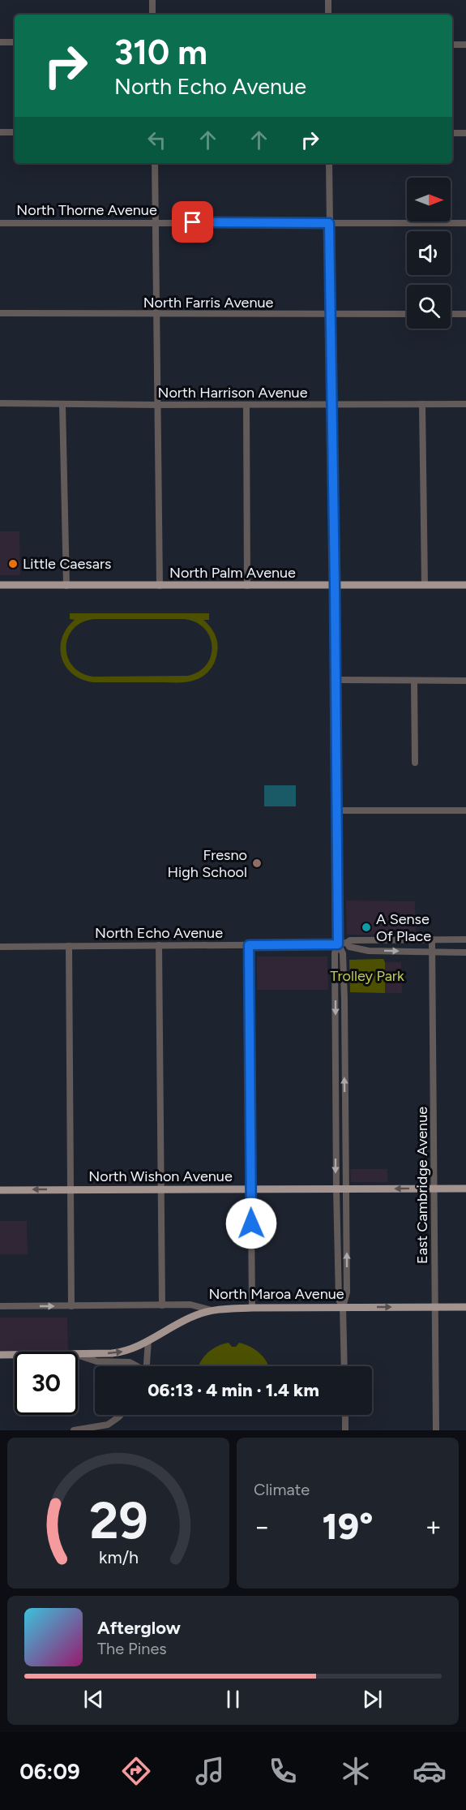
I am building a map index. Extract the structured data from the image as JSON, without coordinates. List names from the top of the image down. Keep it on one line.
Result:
{"streets":{"main road":["North Palm Avenue","North Wishon Avenue","North Maroa Avenue"],"street":["North Thorne Avenue","North Farris Avenue","North Harrison Avenue","North Echo Avenue","East Cambridge Avenue"]},"crossings":[["North Echo Avenue","East Cambridge Avenue"],["North Wishon Avenue","East Cambridge Avenue"],["East Cambridge Avenue","North Maroa Avenue"]],"one_way":["North Maroa Avenue"],"parks":["Trolley Park"],"places":["Little Caesars","Fresno High School","A Sense Of Place"],"north":"right","page":{"turn":["310 m","North Echo Avenue"],"limit":"30","trip":"06:13 · 4 min · 1.4 km","tile":"Climate","heat":["−","19°","+"],"song":["Afterglow","The Pines"],"tabs":"06:09","gauge":["29","km/h"]}}
